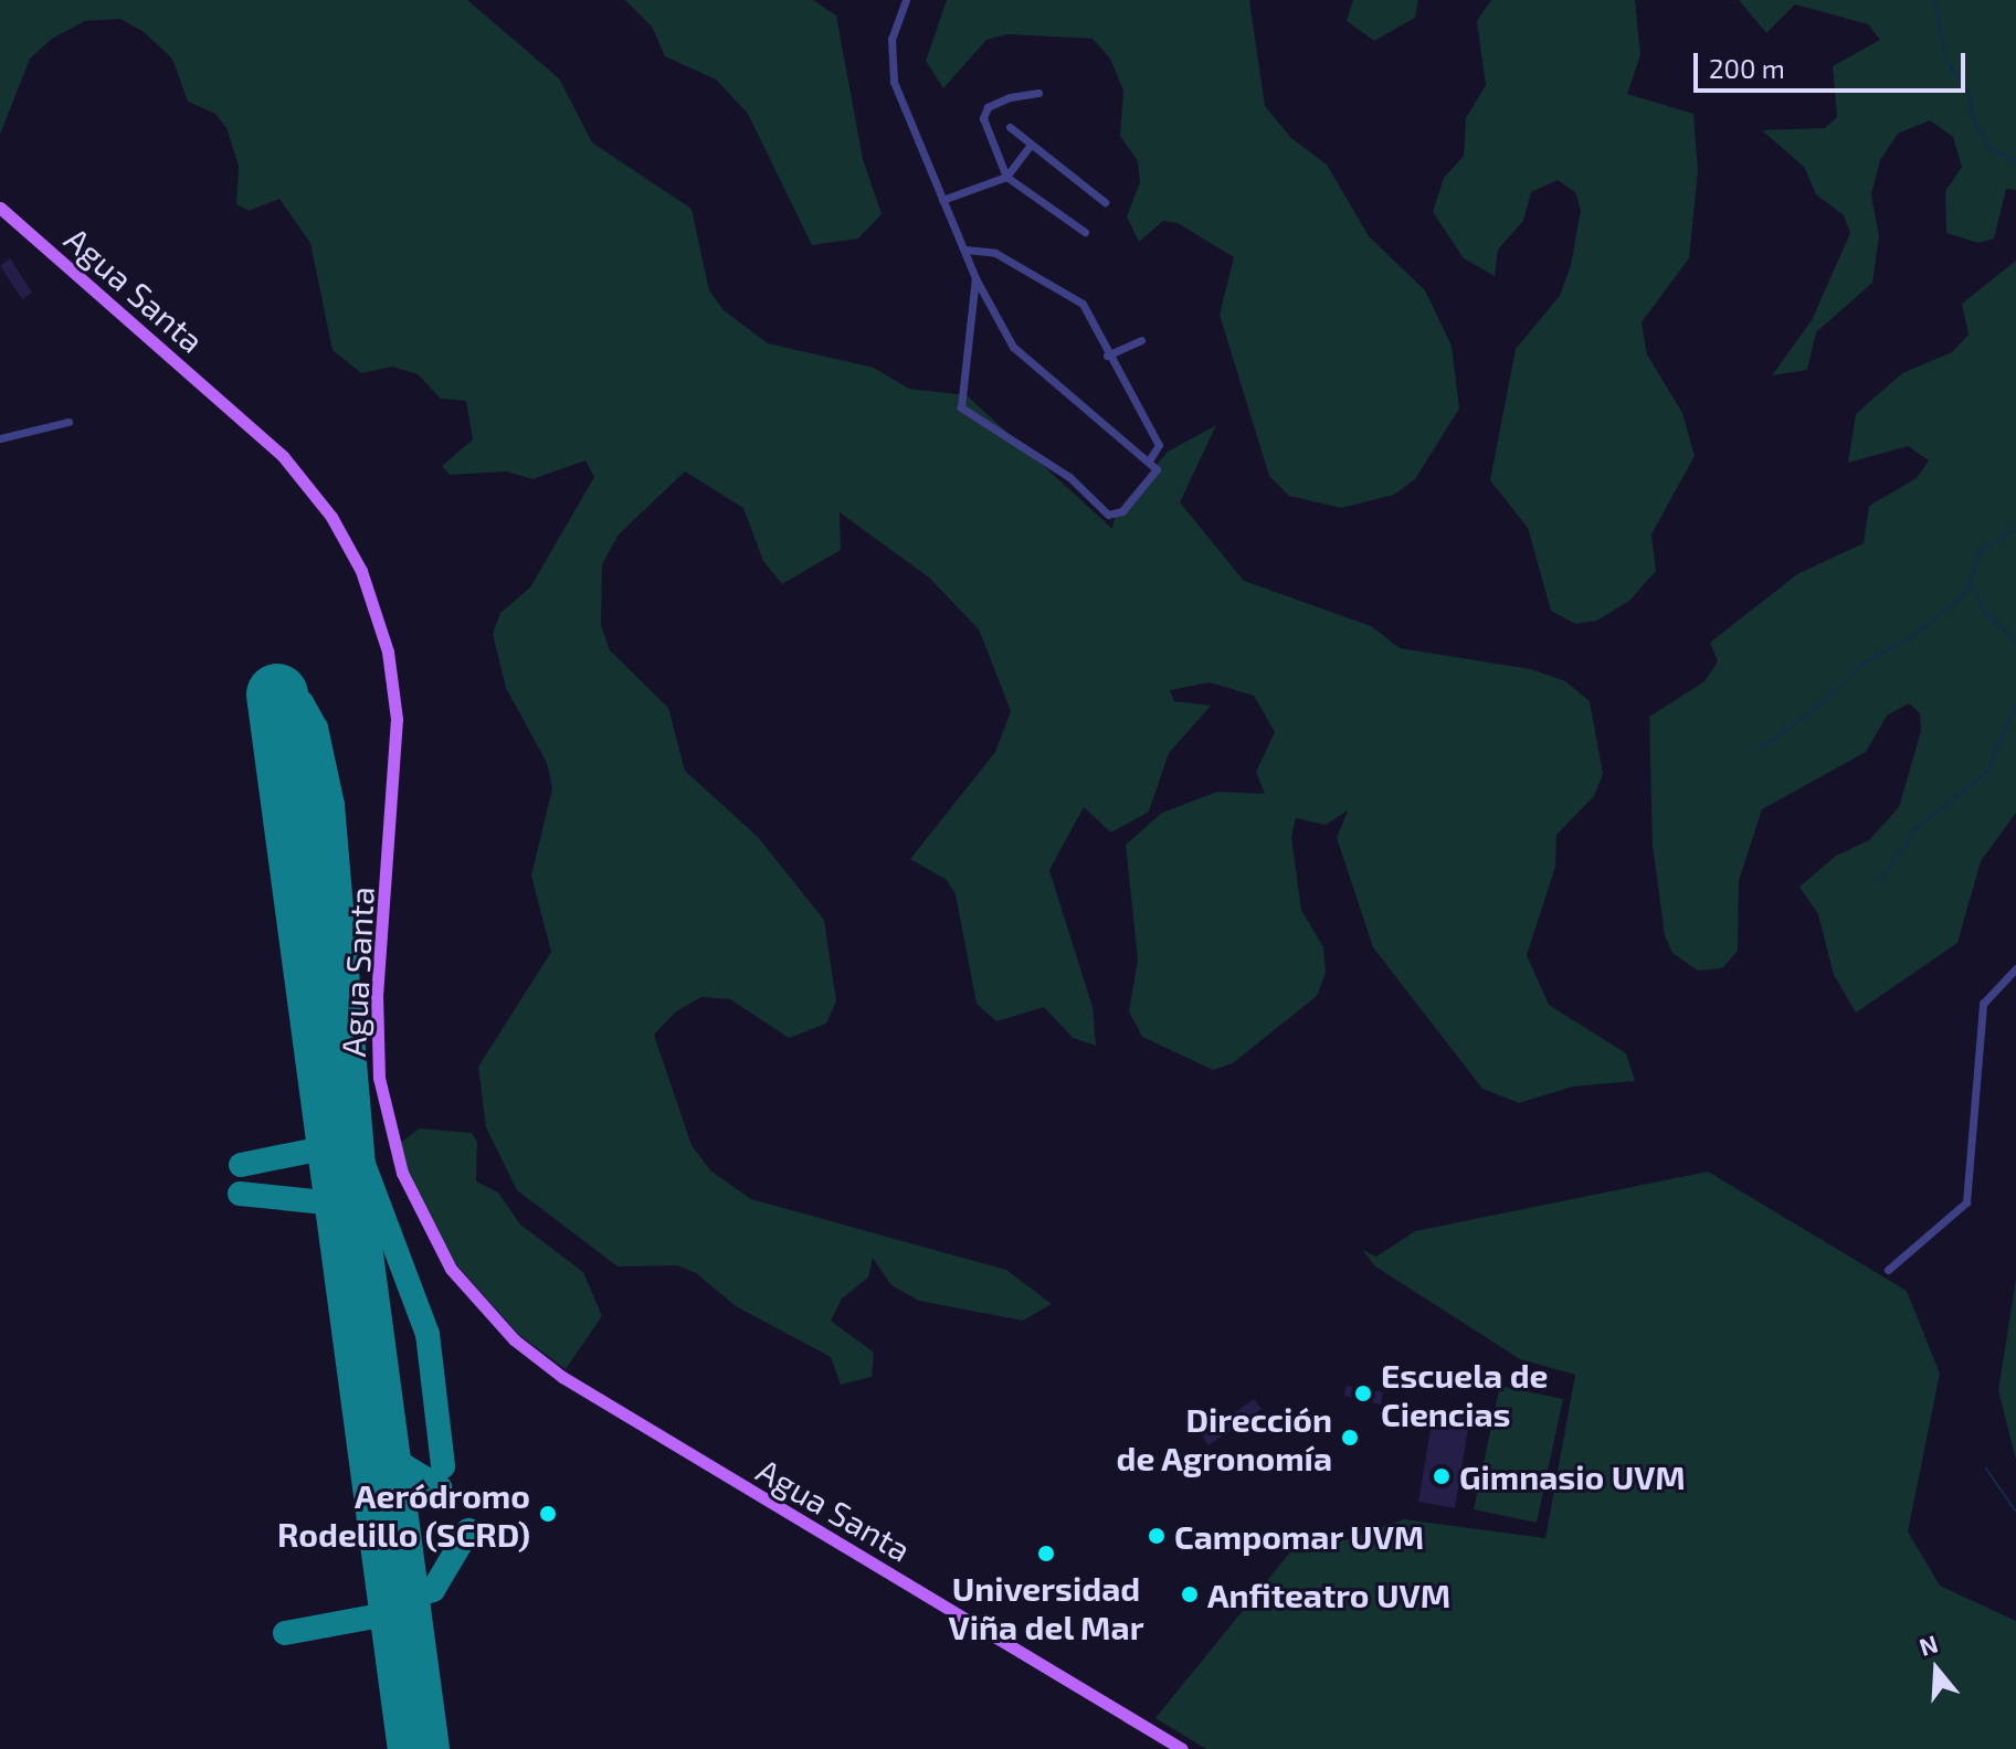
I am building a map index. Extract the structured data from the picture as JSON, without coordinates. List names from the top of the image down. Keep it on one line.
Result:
{"streets":{"main road":["Agua Santa"]},"places":["Escuela de Ciencias","Dirección de Agronomía","Gimnasio UVM","Aeródromo Rodelillo (SCRD)","Campomar UVM","Universidad Viña del Mar","Anfiteatro UVM"],"scale_bar":"200 m","north":"top"}
